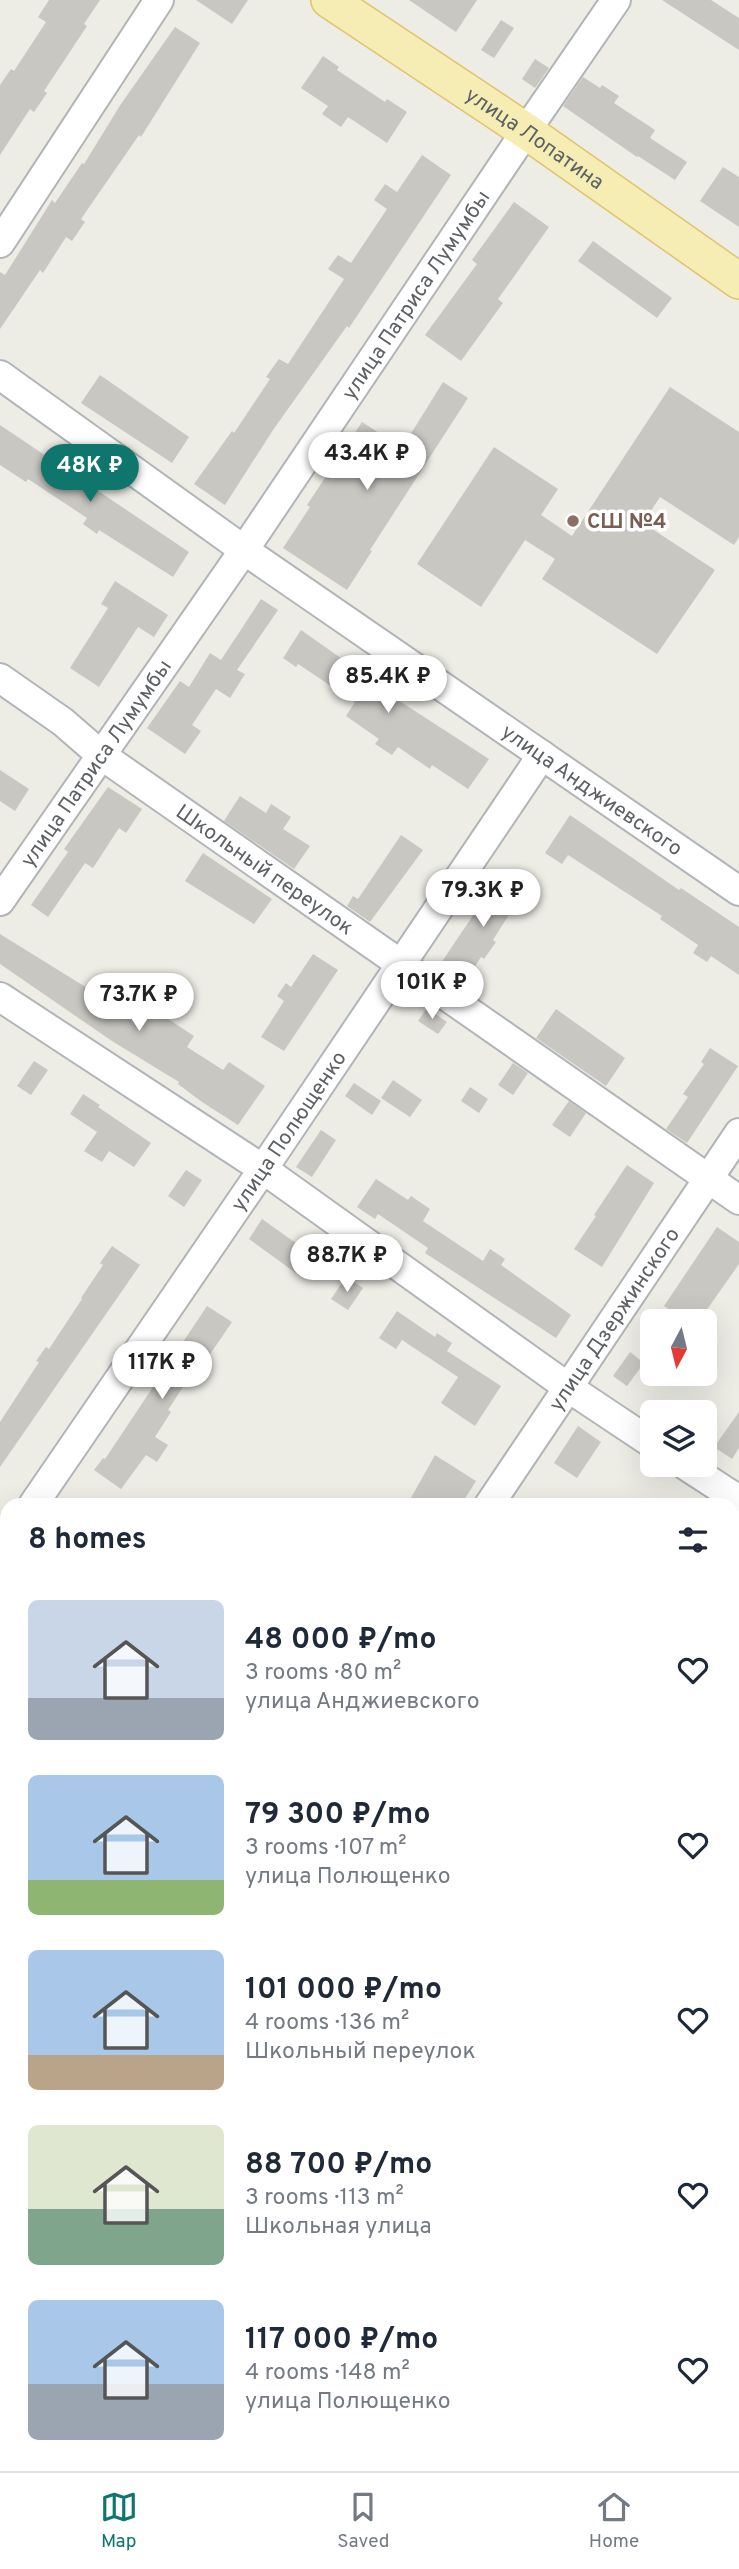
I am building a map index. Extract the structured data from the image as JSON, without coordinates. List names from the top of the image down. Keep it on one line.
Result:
{"streets":{"main road":["улица Лопатина"],"street":["улица Патриса Лумумбы","улица Анджиевского","Школьный переулок","улица Полющенко","улица Дзержинского"]},"crossings":[["улица Лопатина","улица Патриса Лумумбы"],["улица Патриса Лумумбы","улица Анджиевского"],["улица Патриса Лумумбы","Школьный переулок"],["улица Анджиевского","улица Полющенко"],["Школьный переулок","улица Полющенко"],["Школьный переулок","улица Дзержинского"]],"places":["СШ №4"],"north":"bottom","page":{"price":["43.4K ₽","48K ₽","85.4K ₽","79.3K ₽","101K ₽","73.7K ₽","88.7K ₽","117K ₽"],"heading":"8 homes","list":[{"name":"48 000 ₽/mo","note":"3 rooms · 80 m² · улица Анджиевского"},{"name":"79 300 ₽/mo","note":"3 rooms · 107 m² · улица Полющенко"},{"name":"101 000 ₽/mo","note":"4 rooms · 136 m² · Школьный переулок"},{"name":"88 700 ₽/mo","note":"3 rooms · 113 m² · Школьная улица"},{"name":"117 000 ₽/mo","note":"4 rooms · 148 m² · улица Полющенко"}],"tabs":["Map","Saved","Home"]}}
